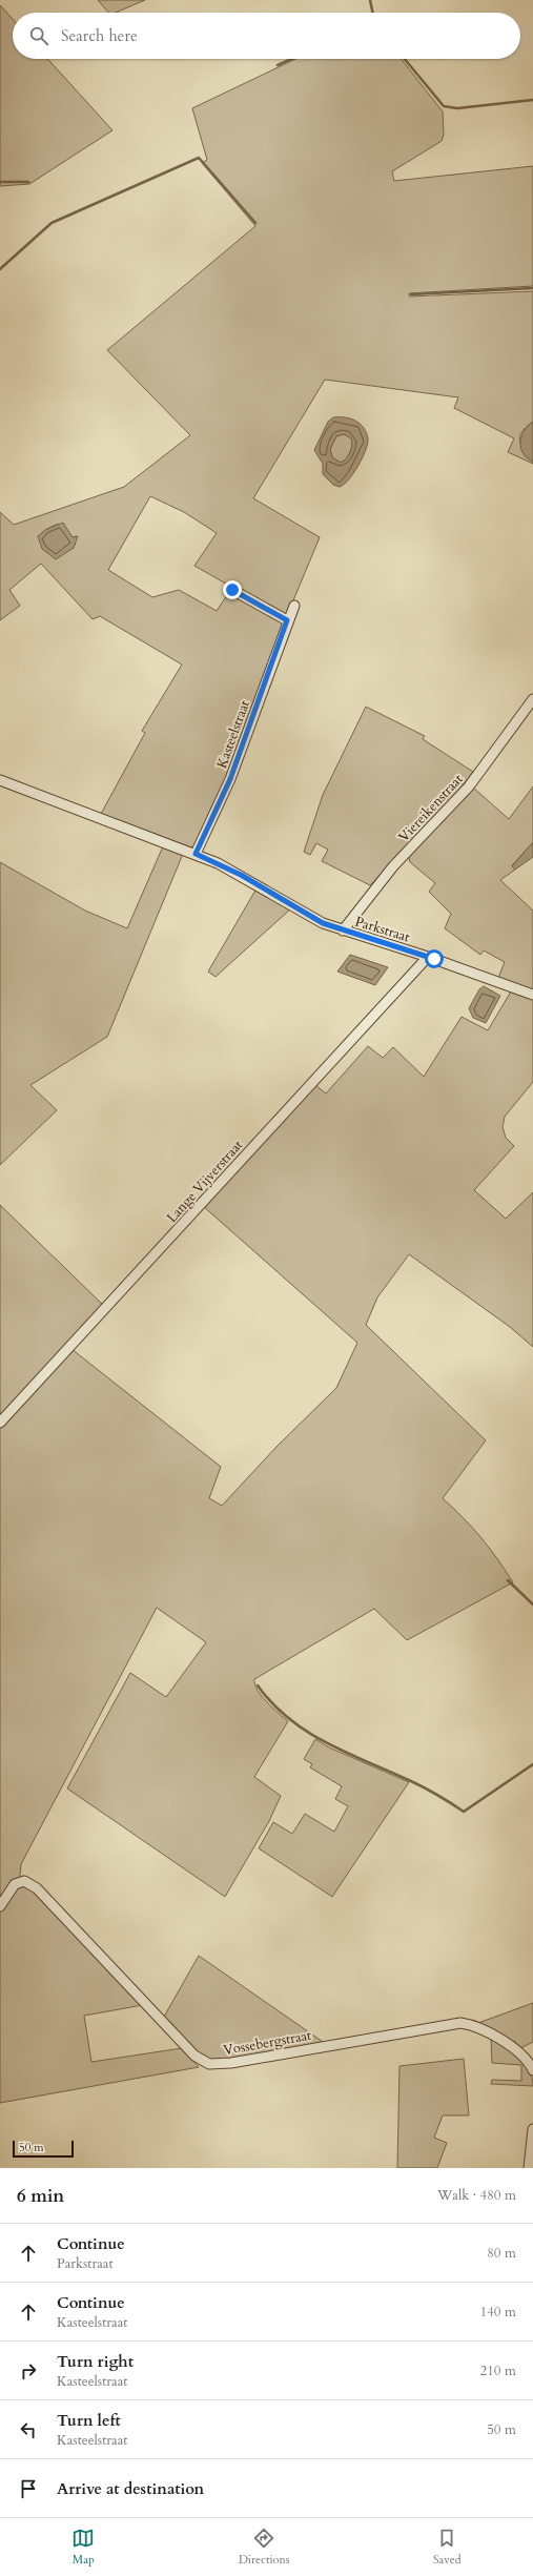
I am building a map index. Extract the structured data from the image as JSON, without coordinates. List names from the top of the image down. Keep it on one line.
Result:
{"streets":{"street":["Kasteelstraat","Viereikenstraat","Parkstraat","Lange Vijverstraat","Vossebergstraat"]},"crossings":[["Viereikenstraat","Parkstraat"],["Parkstraat","Lange Vijverstraat"]],"scale_bar":"50 m","page":{"search":"Search here","scale":"50 m","heading":["6 min","Walk · 480 m"],"list":[["Continue","Parkstraat","80 m"],["Continue","Kasteelstraat","140 m"],["Turn right","Kasteelstraat","210 m"],["Turn left","Kasteelstraat","50 m"],"Arrive at destination"],"nav":["Map","Directions","Saved"]}}
